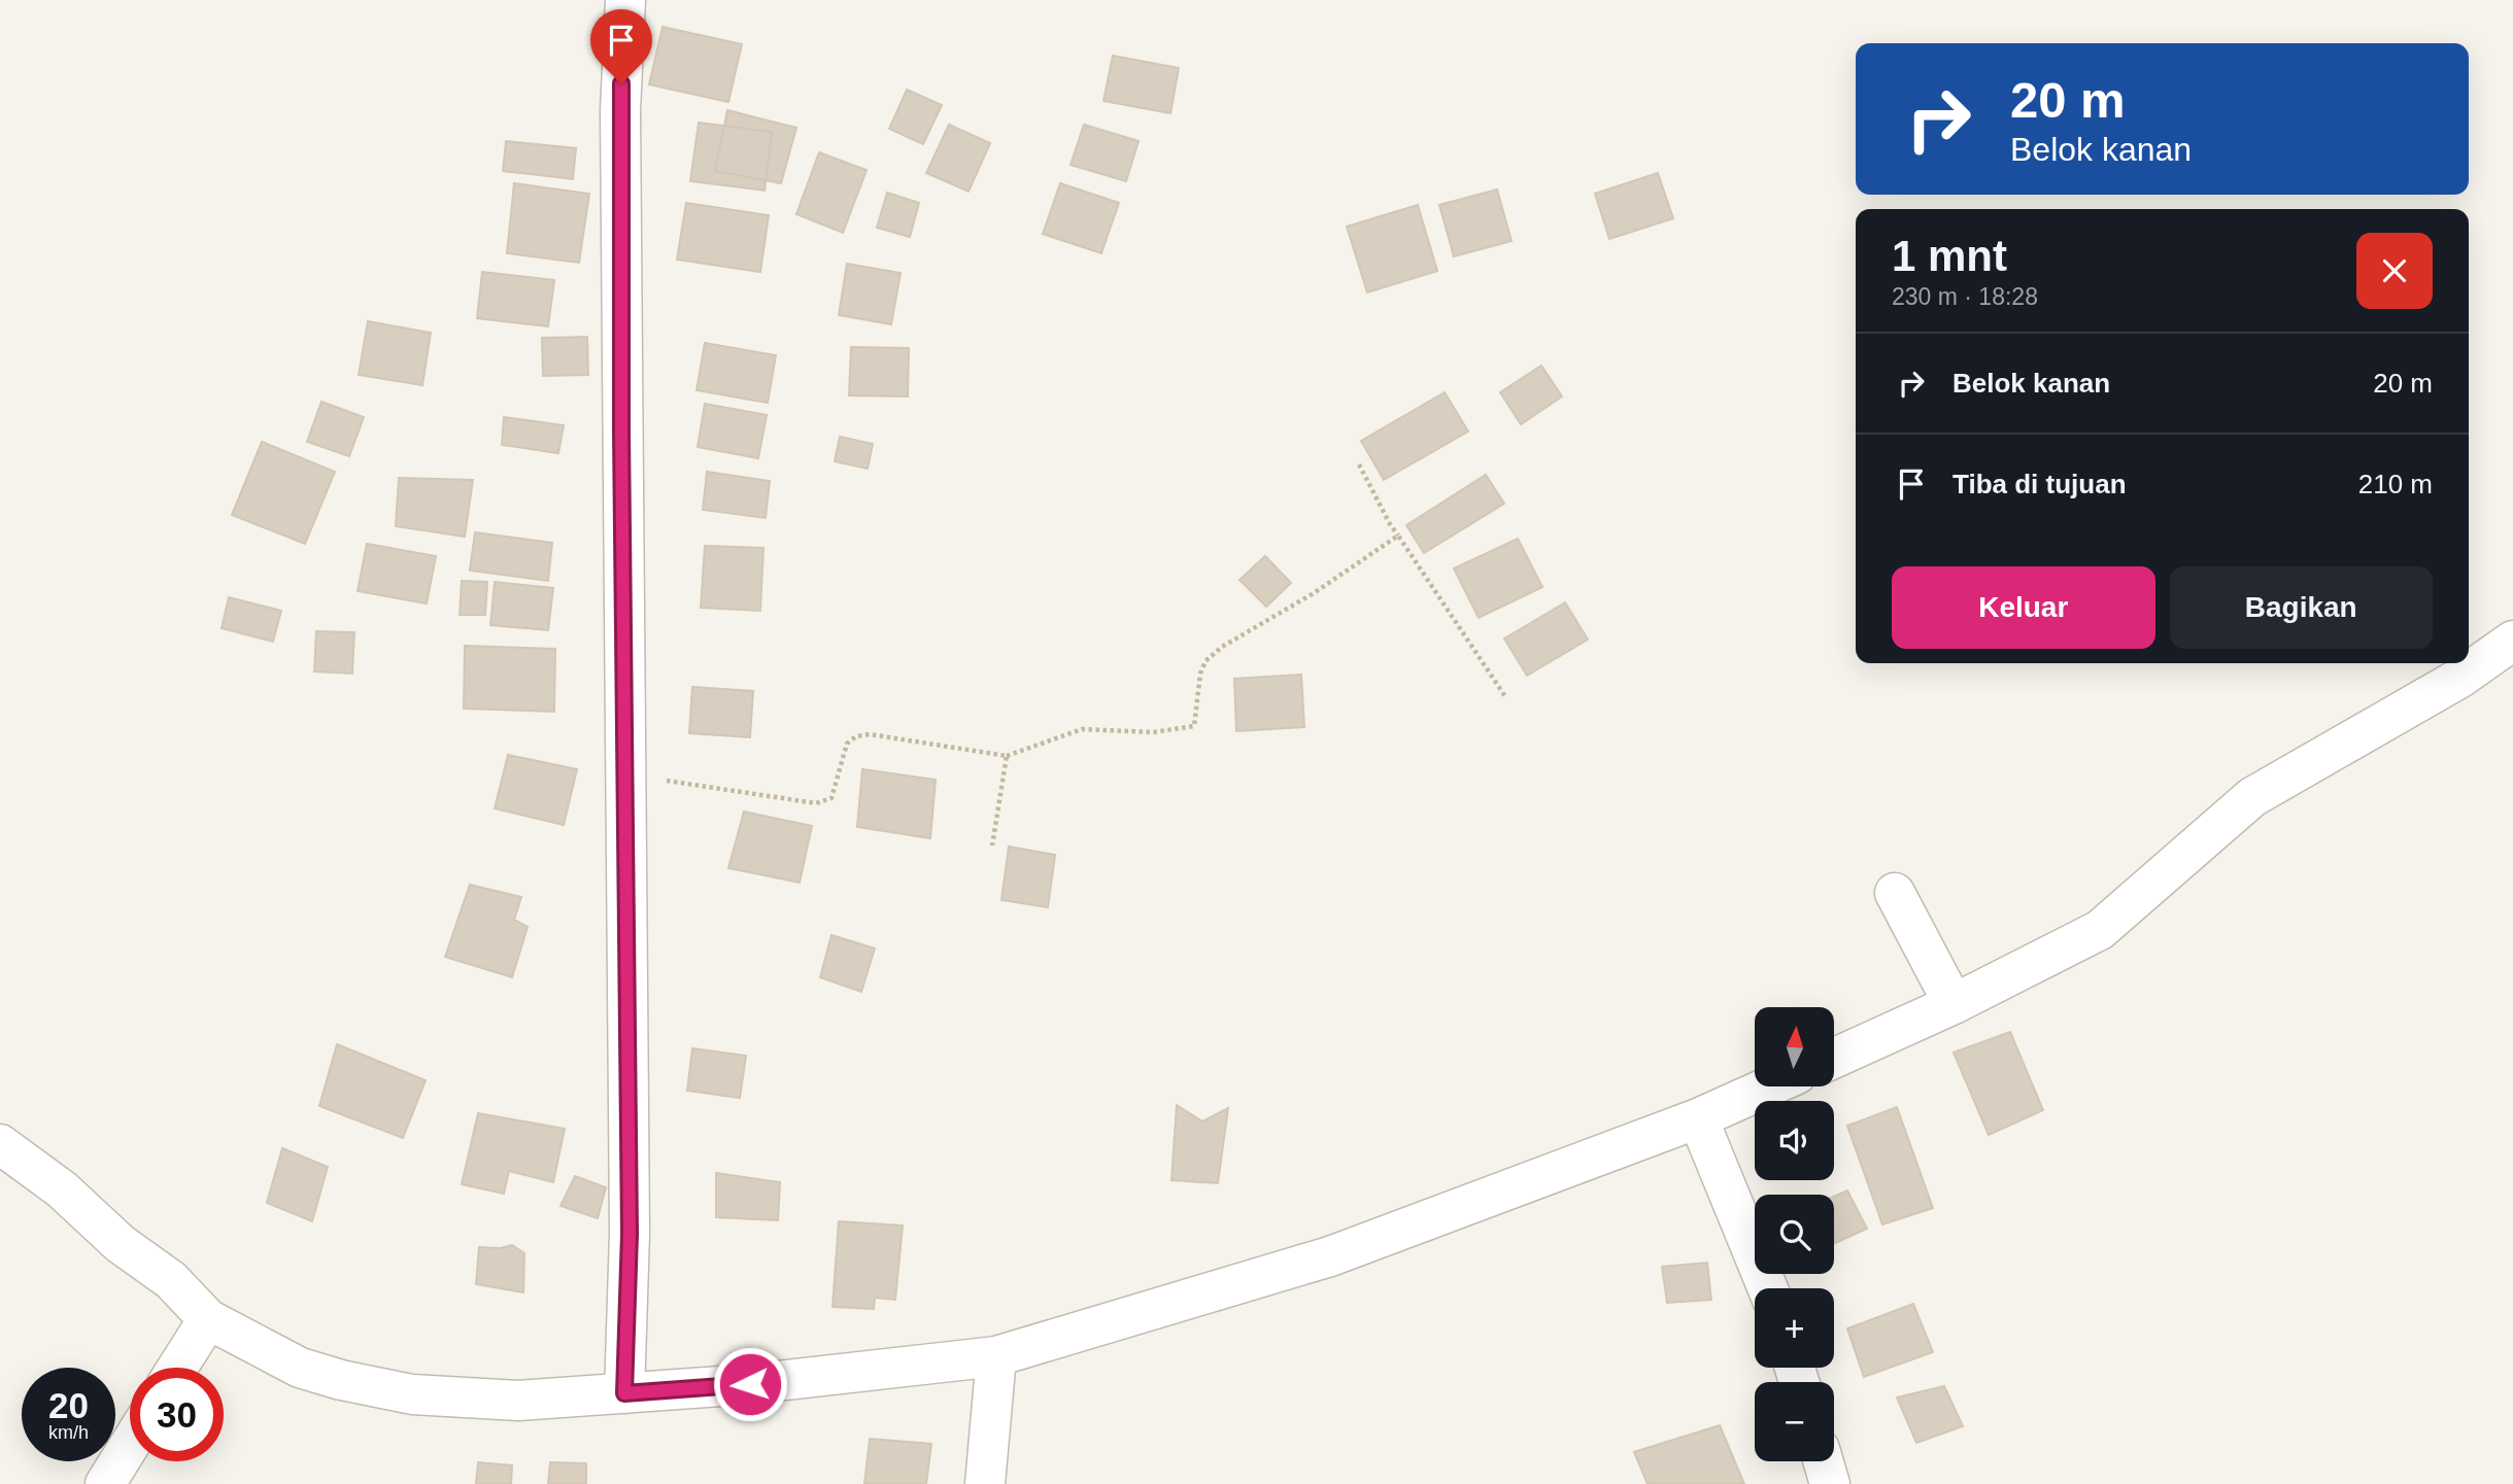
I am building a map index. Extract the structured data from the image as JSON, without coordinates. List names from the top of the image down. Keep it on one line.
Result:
{"north":"top","page":{"turn":["20 m","Belok kanan"],"heading":["1 mnt","230 m · 18:28"],"list":[{"name":"Belok kanan","value":"20 m"},{"name":"Tiba di tujuan","value":"210 m"}],"buttons":["Keluar","Bagikan"],"map_buttons":["+","−"],"speed":"20 km/h","limit":"30"}}
